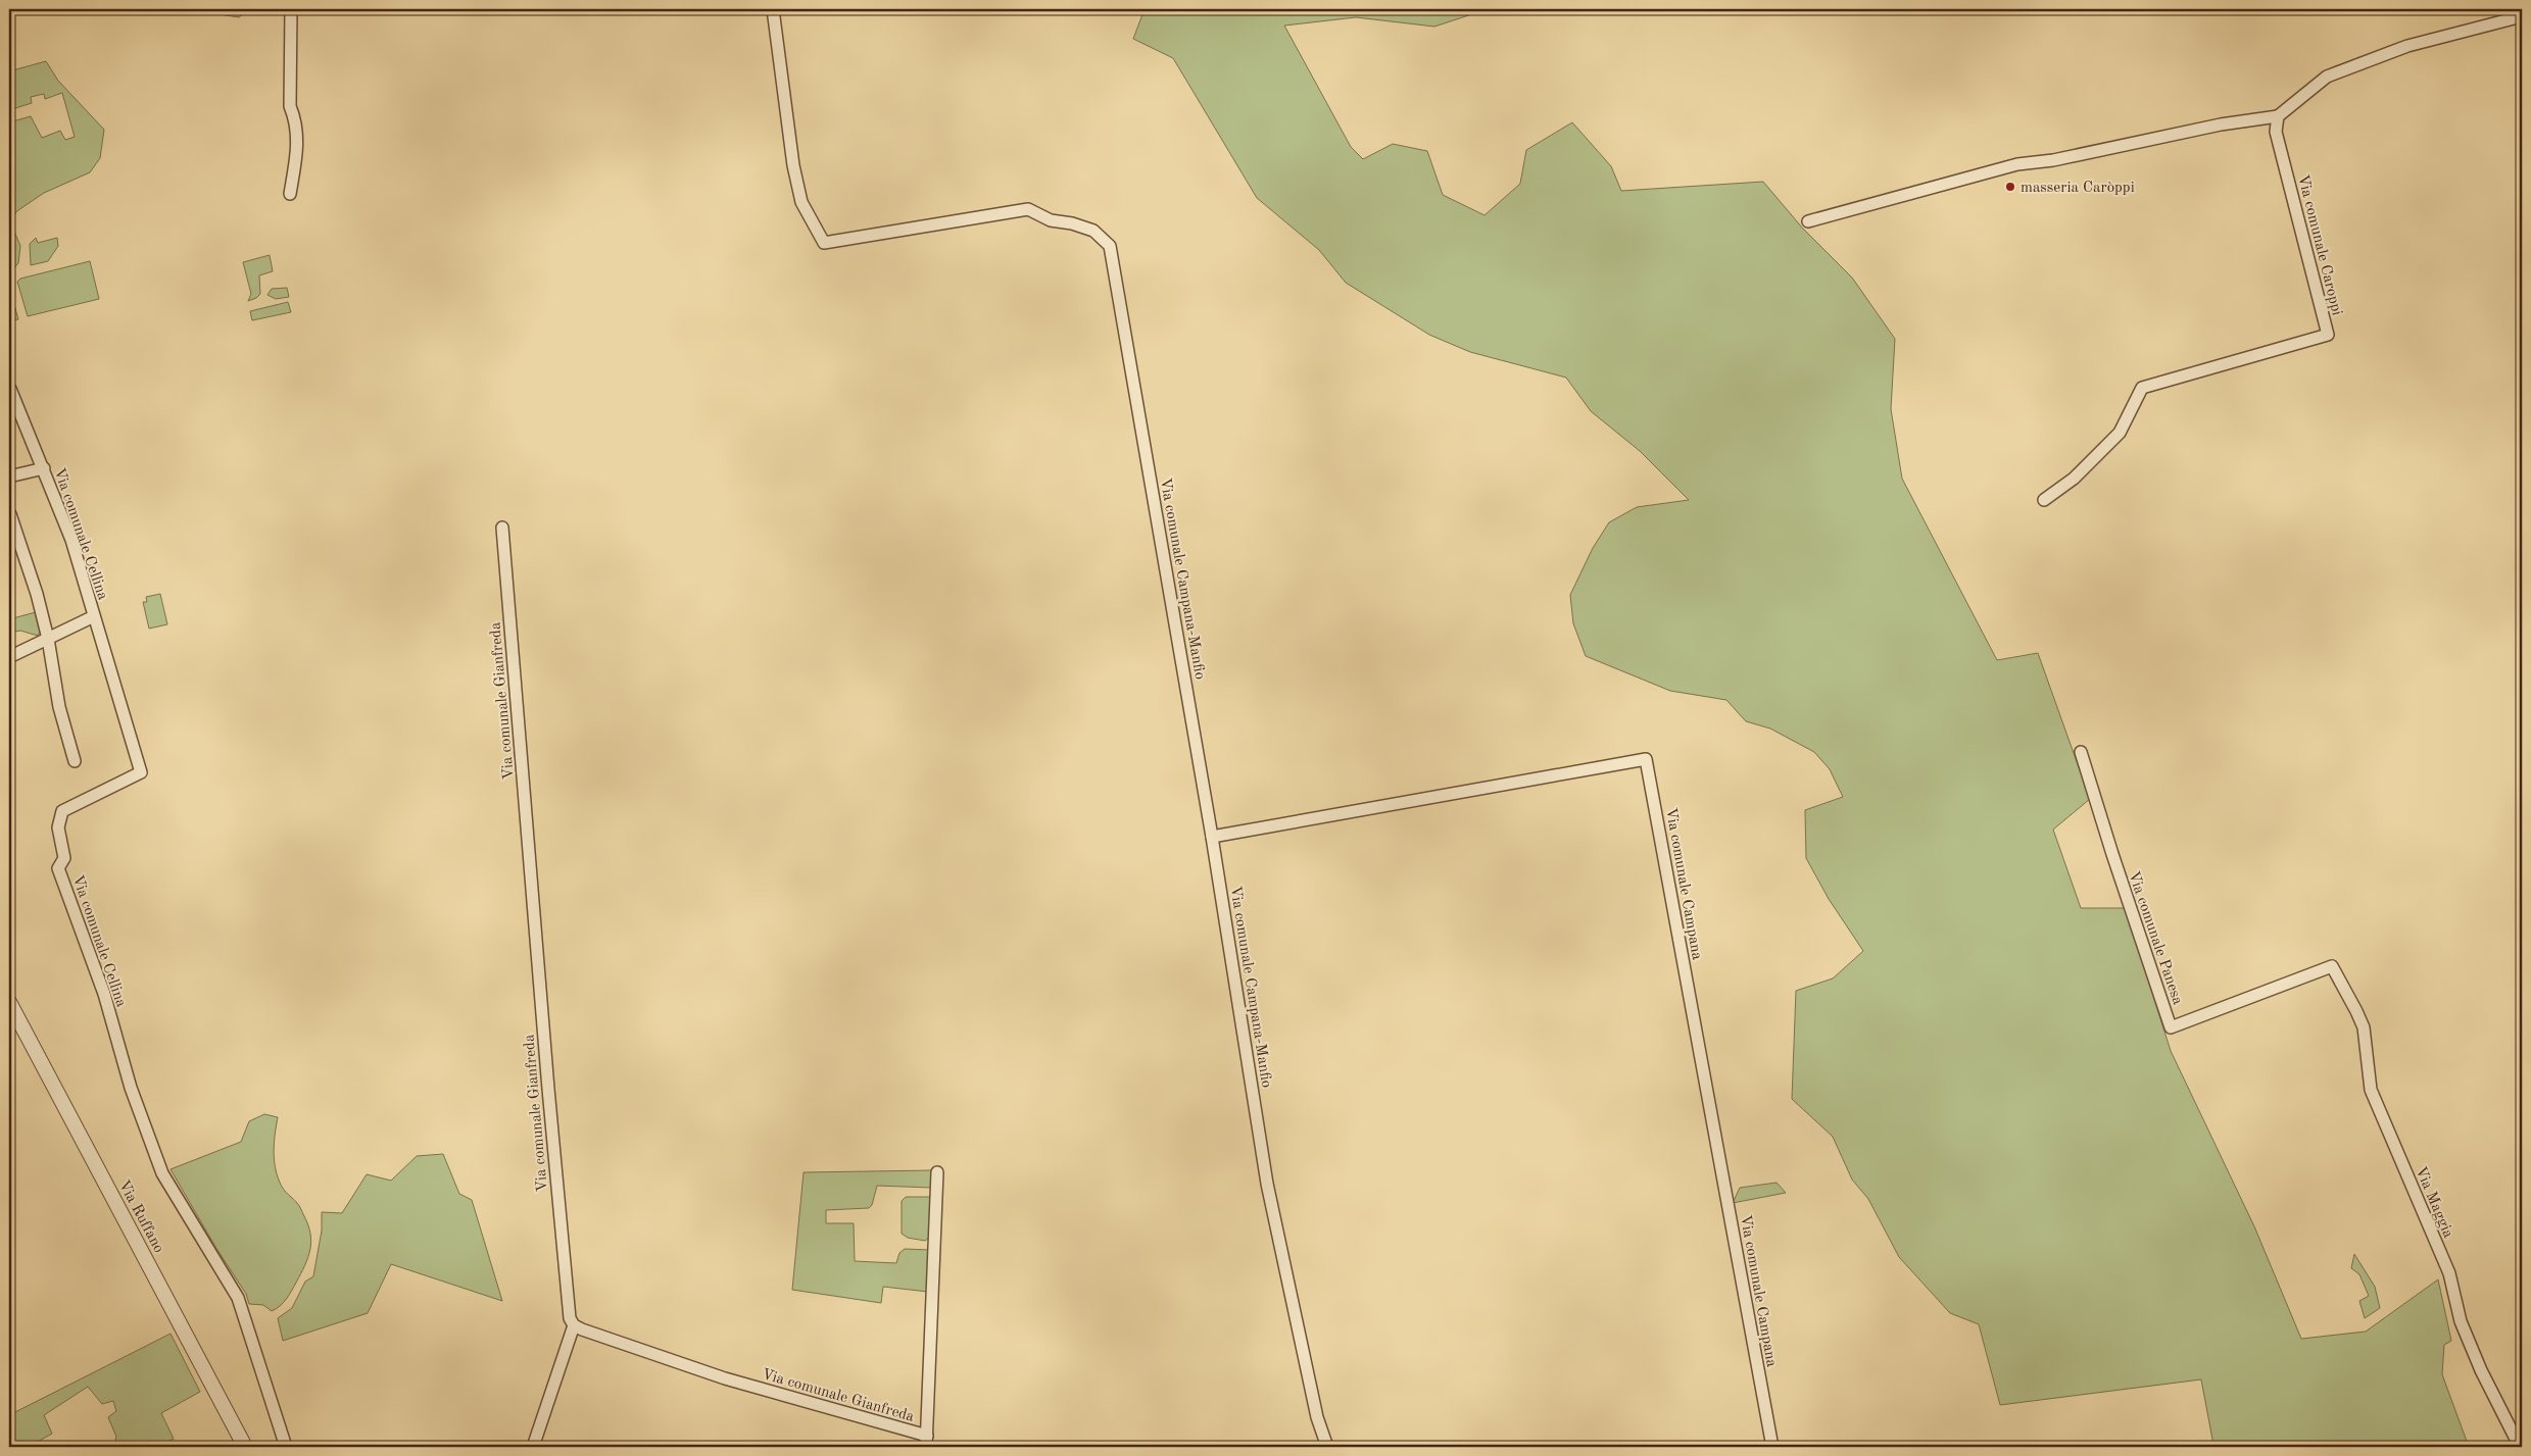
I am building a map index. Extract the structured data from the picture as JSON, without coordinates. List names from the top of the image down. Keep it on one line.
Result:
{"streets":{"street":["Via comunale Caroppi","Via comunale Cellina","Via comunale Campana-Manfio","Via comunale Gianfreda","Via comunale Campana","Via comunale Panesa","Via Maggia","Via Ruffano"]},"crossings":[["Via comunale Campana-Manfio","Via comunale Campana"],["Via comunale Panesa","Via Maggia"]],"places":["masseria Caròppi"]}
